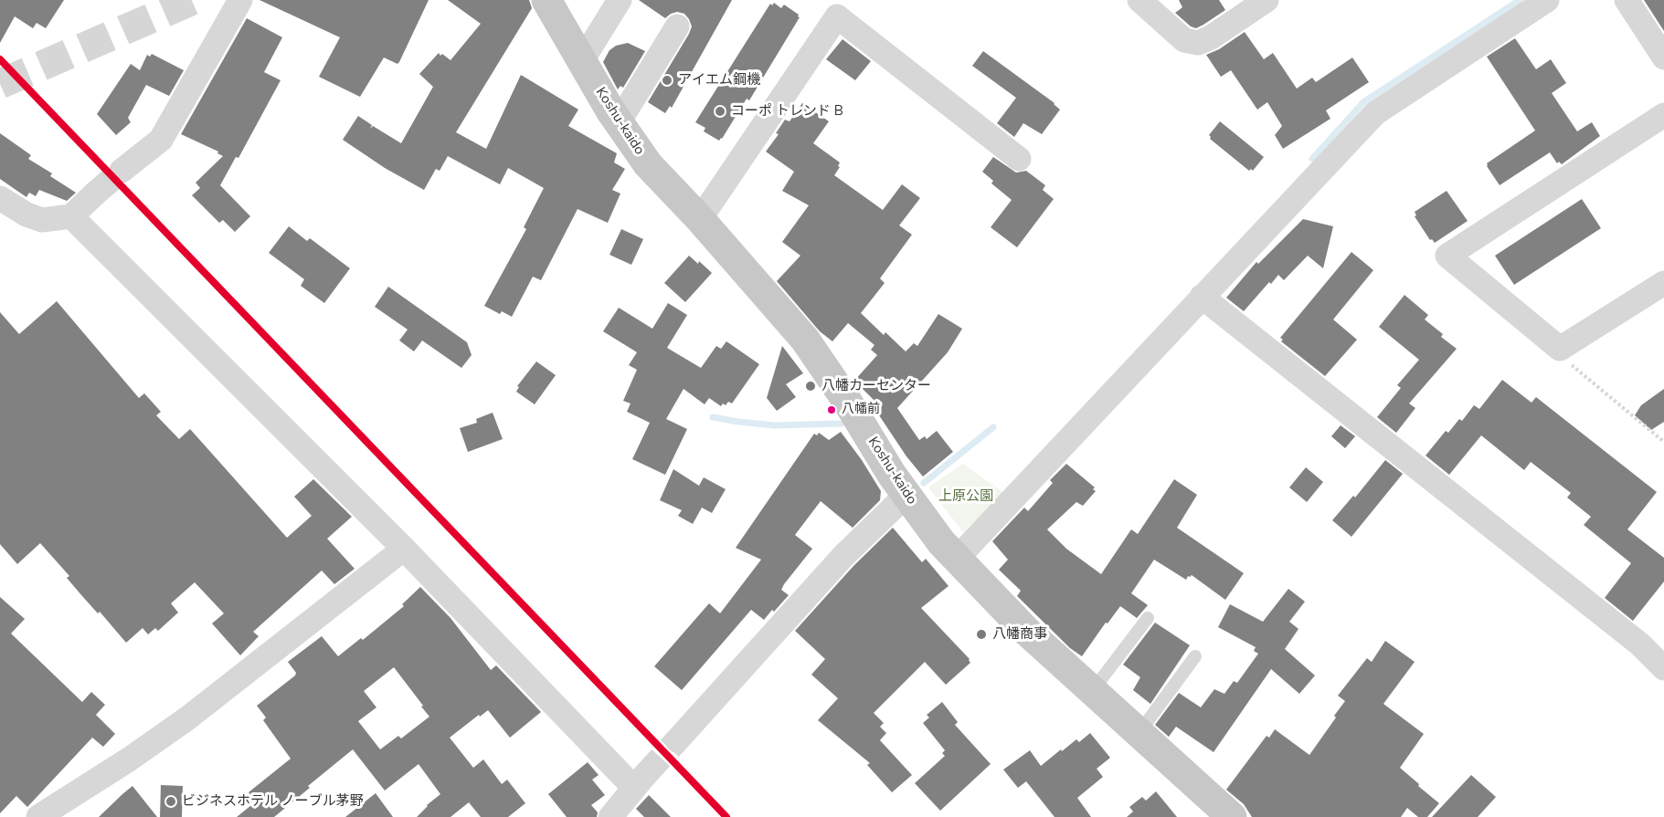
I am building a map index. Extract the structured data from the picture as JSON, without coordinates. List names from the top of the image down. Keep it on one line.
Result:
{"streets":{"highway":["Koshu-kaido"]},"parks":["上原公園"],"places":["アイエム鋼機","コーポ トレンド B","八幡カーセンター","八幡前","八幡商事","ビジネスホテル ノーブル茅野"]}
